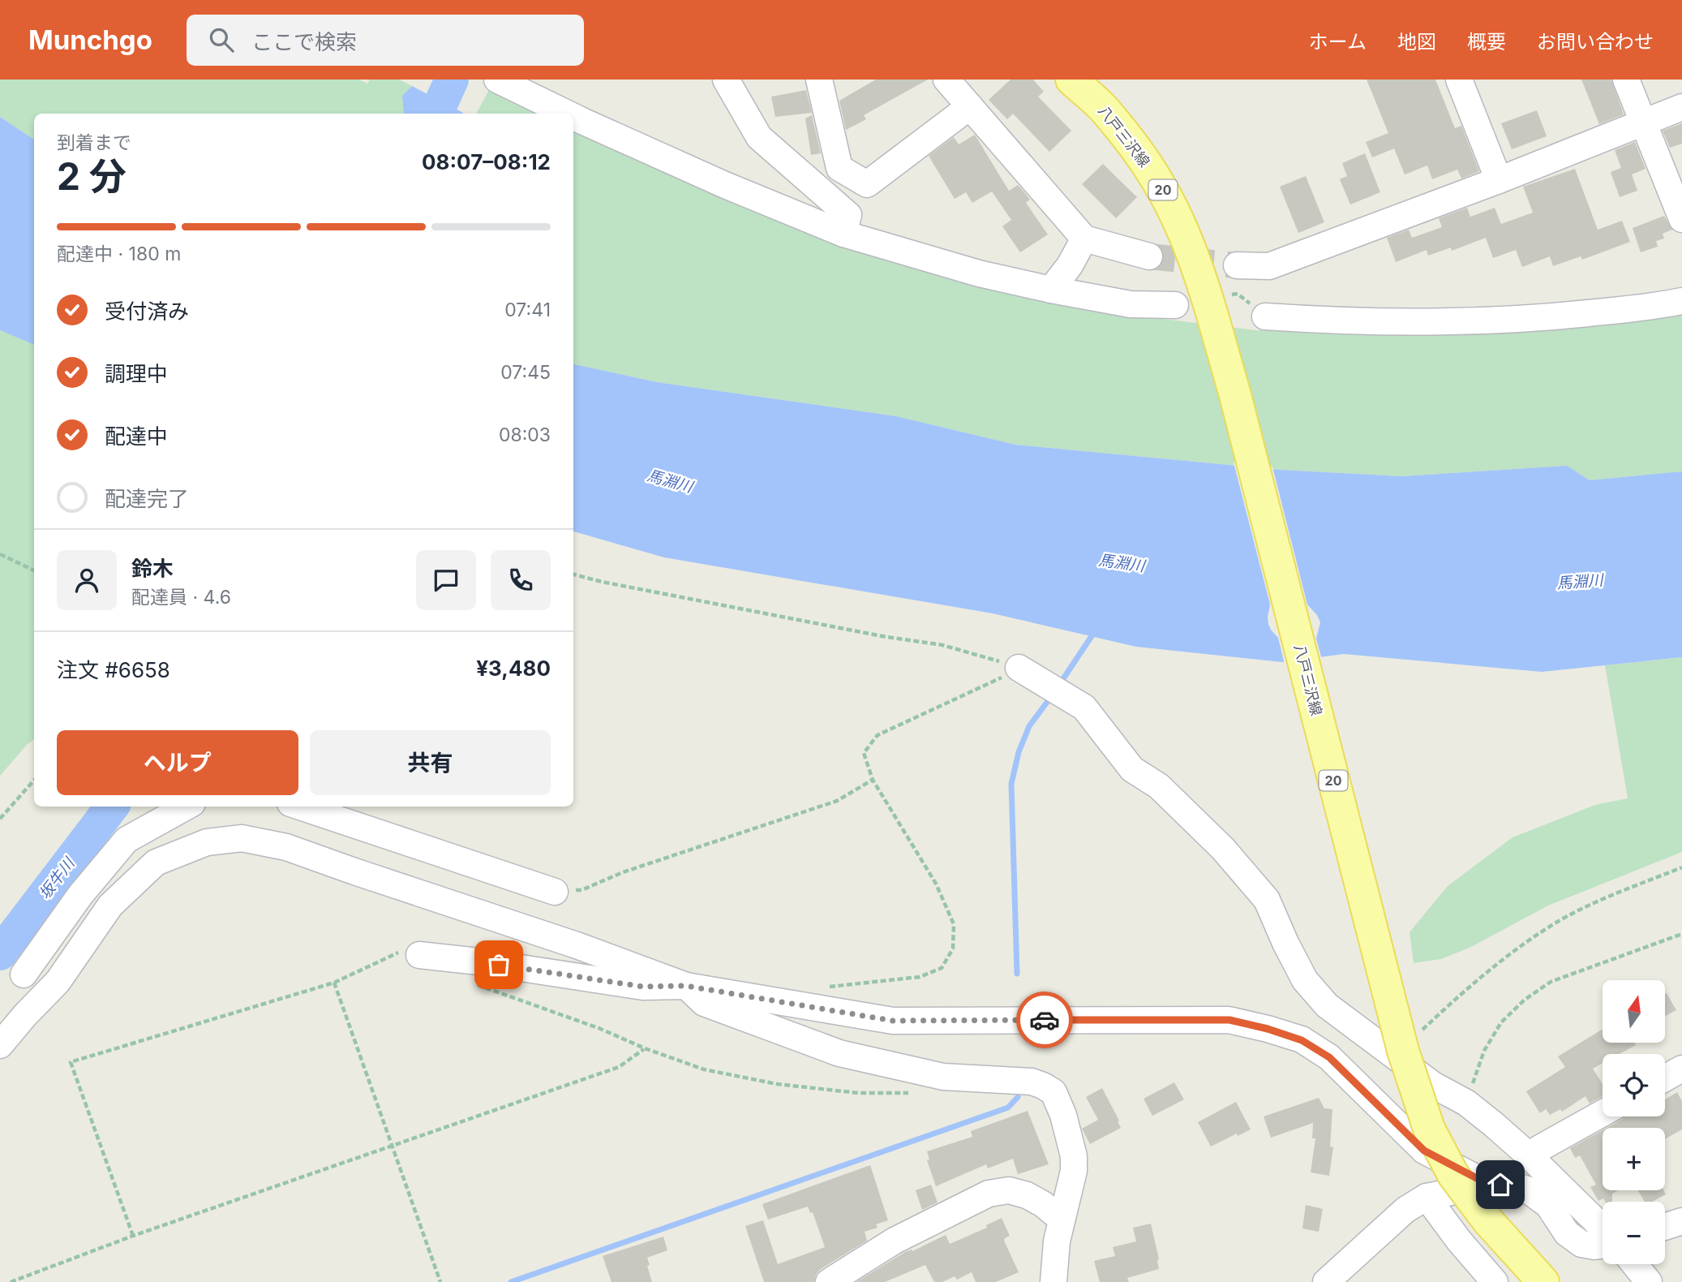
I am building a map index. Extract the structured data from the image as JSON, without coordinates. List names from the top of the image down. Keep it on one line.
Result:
{"streets":{"main road":["八戸三沢線","20"]},"water":["馬淵川","坂牛川"],"north":"top","page":{"header":"Munchgo","search":"ここで検索","nav":["ホーム","地図","概要","お問い合わせ"],"heading":["2 分","到着まで","08:07–08:12"],"panel":["鈴木","配達員 · 4.6","注文 #6658","¥3,480"],"bar":"配達中 · 180 m","list":[["受付済み","07:41"],["調理中","07:45"],["配達中","08:03"],"配達完了"],"buttons":["ヘルプ","共有"],"map_buttons":["+","−"]}}
